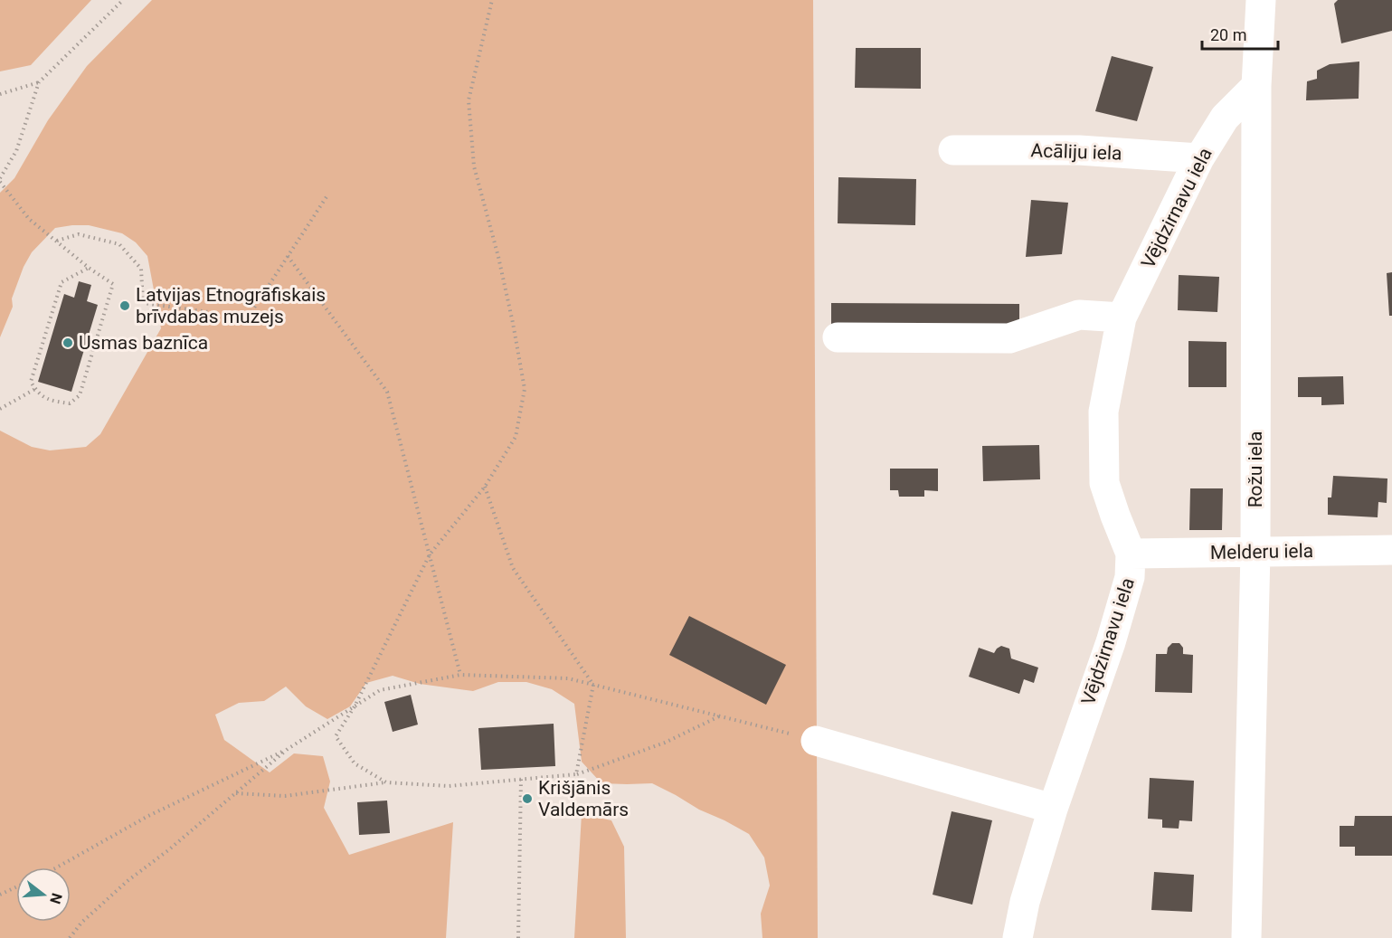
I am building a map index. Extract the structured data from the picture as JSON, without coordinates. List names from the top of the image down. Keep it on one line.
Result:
{"streets":{"street":["Acāliju iela","Vējdzirnavu iela","Rožu iela","Melderu iela"]},"crossings":[["Acāliju iela","Vējdzirnavu iela"],["Vējdzirnavu iela","Rožu iela"],["Vējdzirnavu iela","Melderu iela"],["Rožu iela","Melderu iela"]],"places":["Latvijas Etnogrāfiskais brīvdabas muzejs","Usmas baznīca","Krišjānis Valdemārs"],"scale_bar":"20 m","north":"right"}
